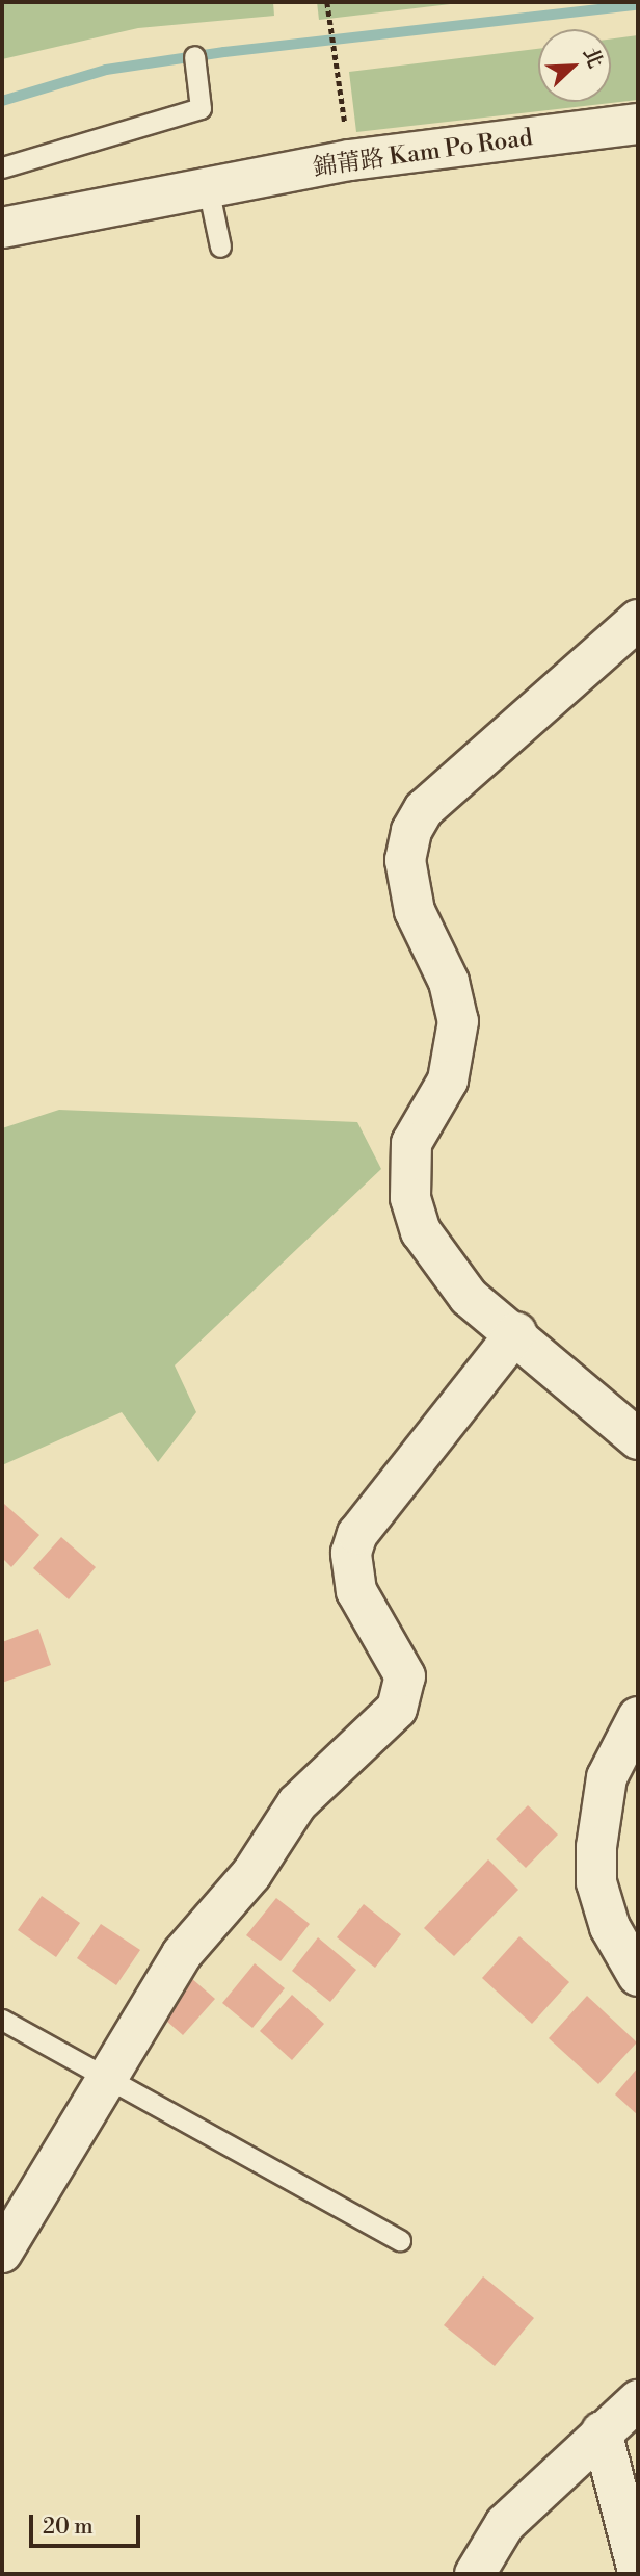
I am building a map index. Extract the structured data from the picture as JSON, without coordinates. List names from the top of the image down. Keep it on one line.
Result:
{"streets":{"street":["錦莆路 Kam Po Road"]},"scale_bar":"20 m","north":"top right"}
